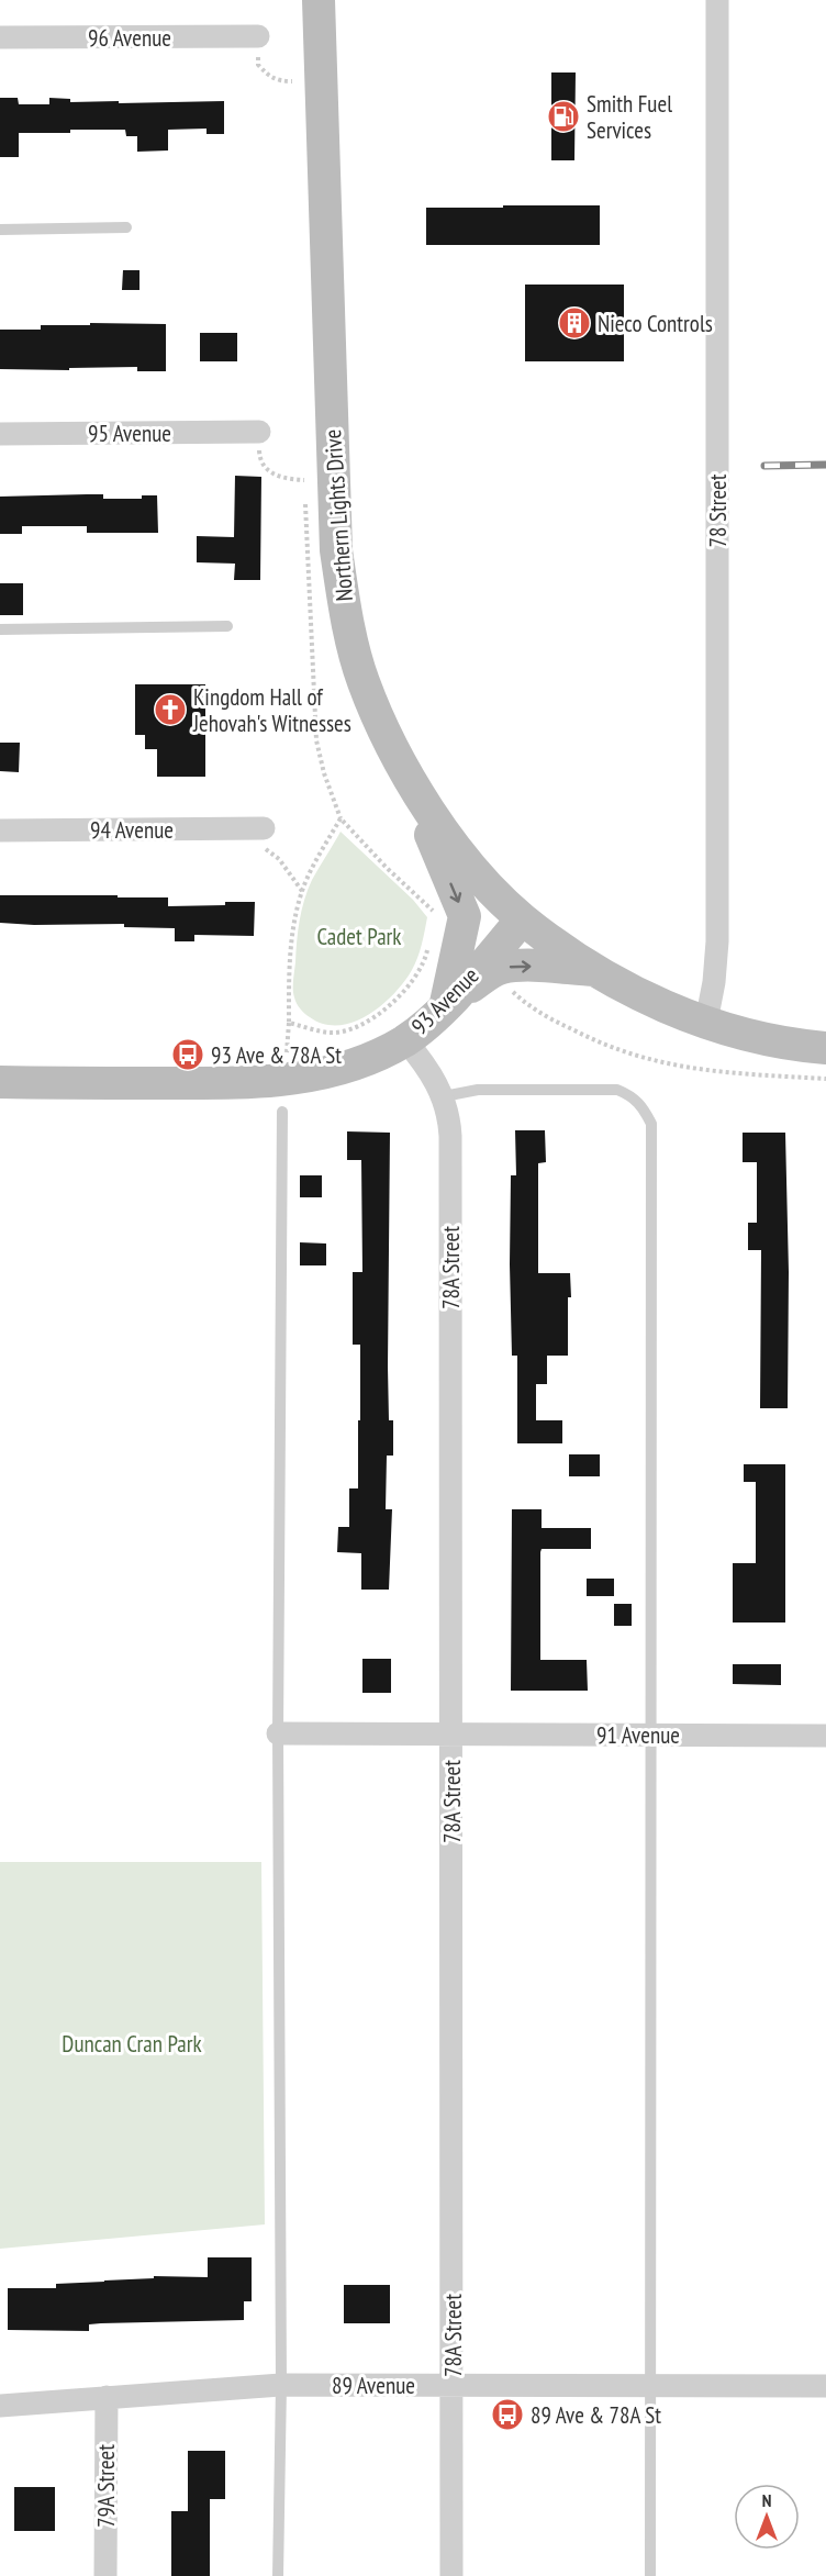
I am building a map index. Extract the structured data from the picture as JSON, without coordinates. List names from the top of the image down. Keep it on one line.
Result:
{"streets":{"main road":["Northern Lights Drive","93 Avenue"],"street":["96 Avenue","95 Avenue","78 Street","94 Avenue","78A Street","91 Avenue","89 Avenue","79A Street"]},"crossings":[["78 Street","Northern Lights Drive"],["Northern Lights Drive","93 Avenue"],["93 Avenue","78A Street"],["78A Street","91 Avenue"],["78A Street","89 Avenue"],["89 Avenue","79A Street"]],"parks":["Cadet Park","Duncan Cran Park"],"places":{"fuel station":["Smith Fuel Services"],"building":["Nieco Controls"],"church":["Kingdom Hall of Jehovah's Witnesses"],"bus stop":["93 Ave & 78A St","89 Ave & 78A St"]},"north":"top"}
